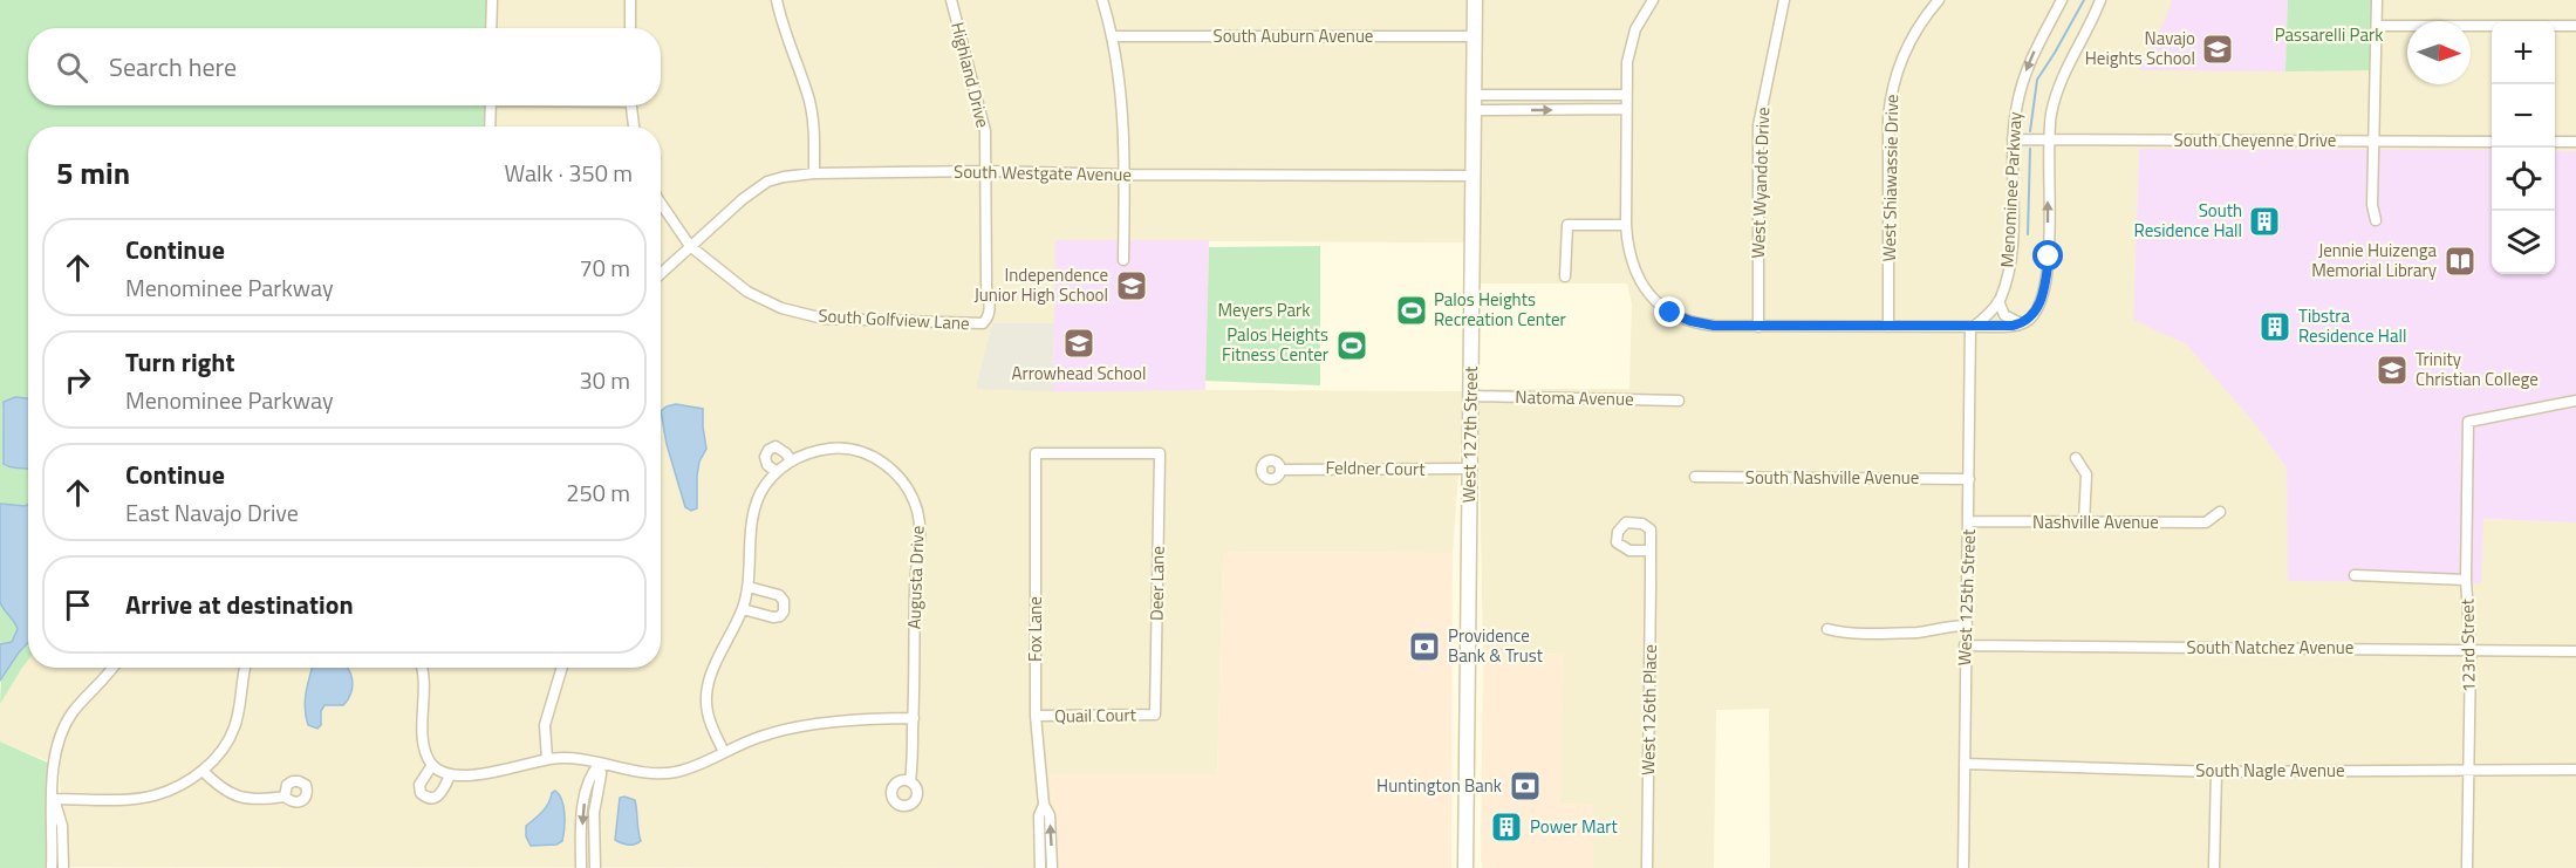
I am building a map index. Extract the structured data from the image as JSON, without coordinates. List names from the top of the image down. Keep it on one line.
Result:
{"streets":{"main road":["West 127th Street"],"street":["South Auburn Avenue","Highland Drive","South Cheyenne Drive","South Westgate Avenue","West Shiawassie Drive","West Wyandot Drive","Menominee Parkway","South Golfview Lane","Natoma Avenue","Feldner Court","South Nashville Avenue","Nashville Avenue","Augusta Drive","Deer Lane","West 125th Street","Fox Lane","123rd Street","South Natchez Avenue","West 126th Place","Quail Court","South Nagle Avenue"]},"crossings":[["South Auburn Avenue","West 127th Street"],["Highland Drive","South Westgate Avenue"],["Highland Drive","South Golfview Lane"],["South Cheyenne Drive","Menominee Parkway"],["South Westgate Avenue","South Golfview Lane"],["South Westgate Avenue","West 127th Street"],["Menominee Parkway","West 125th Street"],["Natoma Avenue","West 127th Street"],["West 127th Street","Feldner Court"],["South Nashville Avenue","West 125th Street"],["Nashville Avenue","West 125th Street"],["Deer Lane","Fox Lane"],["Deer Lane","Quail Court"],["West 125th Street","South Natchez Avenue"],["West 125th Street","South Nagle Avenue"],["Fox Lane","Quail Court"],["123rd Street","South Natchez Avenue"],["123rd Street","South Nagle Avenue"]],"parks":["Passarelli Park","Meyers Park"],"places":{"school or university":["Navajo Heights School","Independence Junior High School","Arrowhead School","Trinity Christian College"],"building":["South Residence Hall","Tibstra Residence Hall","Power Mart"],"library":["Jennie Huizenga Memorial Library"],"sports":["Palos Heights Recreation Center","Palos Heights Fitness Center"],"bank":["Providence Bank & Trust","Huntington Bank"]},"north":"right","page":{"map_buttons":["+","−"],"search":"Search here","heading":["5 min","Walk · 350 m"],"list":[["Continue","Menominee Parkway","70 m"],["Turn right","Menominee Parkway","30 m"],["Continue","East Navajo Drive","250 m"],"Arrive at destination"]}}
